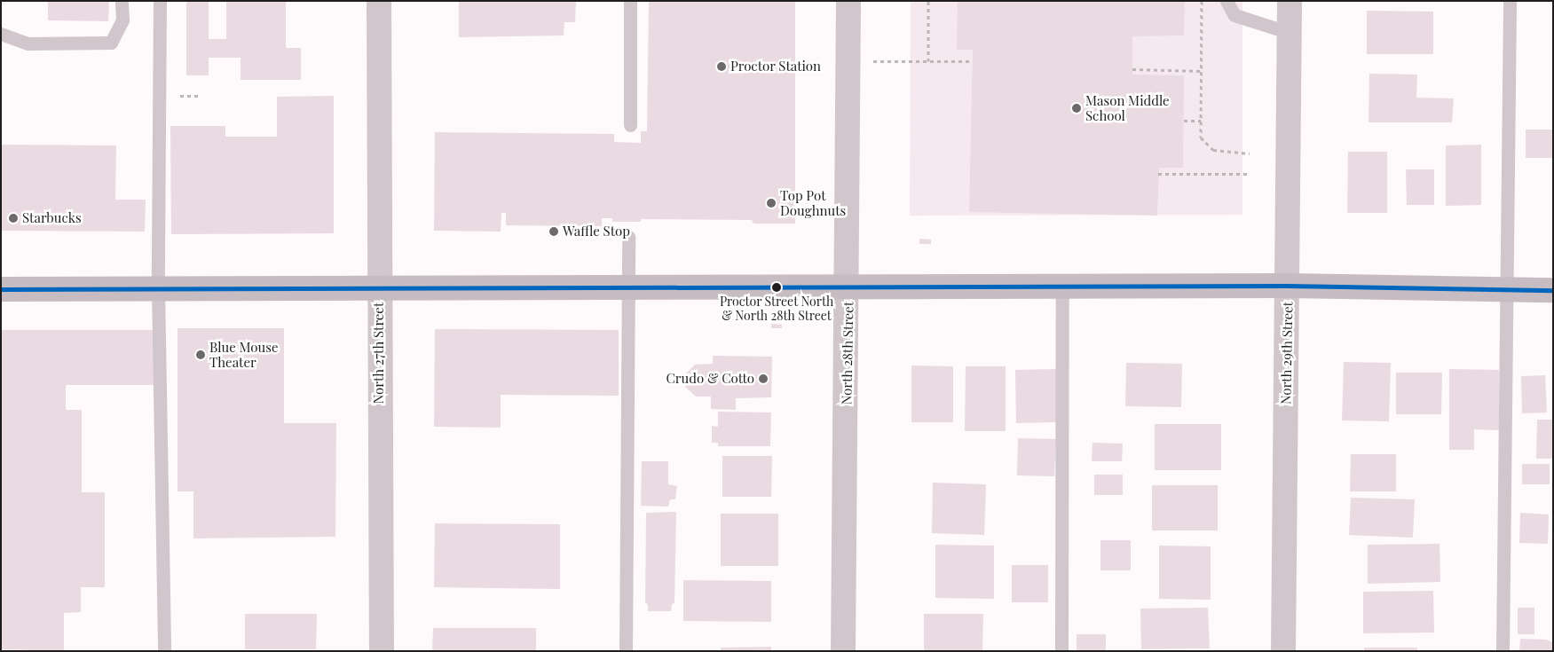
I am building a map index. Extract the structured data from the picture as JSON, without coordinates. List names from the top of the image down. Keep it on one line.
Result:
{"streets":{"street":["North 27th Street","North 28th Street","North 29th Street"]},"places":["Proctor Station","Mason Middle School","Top Pot Doughnuts","Starbucks","Waffle Stop","Proctor Street North & North 28th Street","Blue Mouse Theater","Crudo & Cotto"]}
